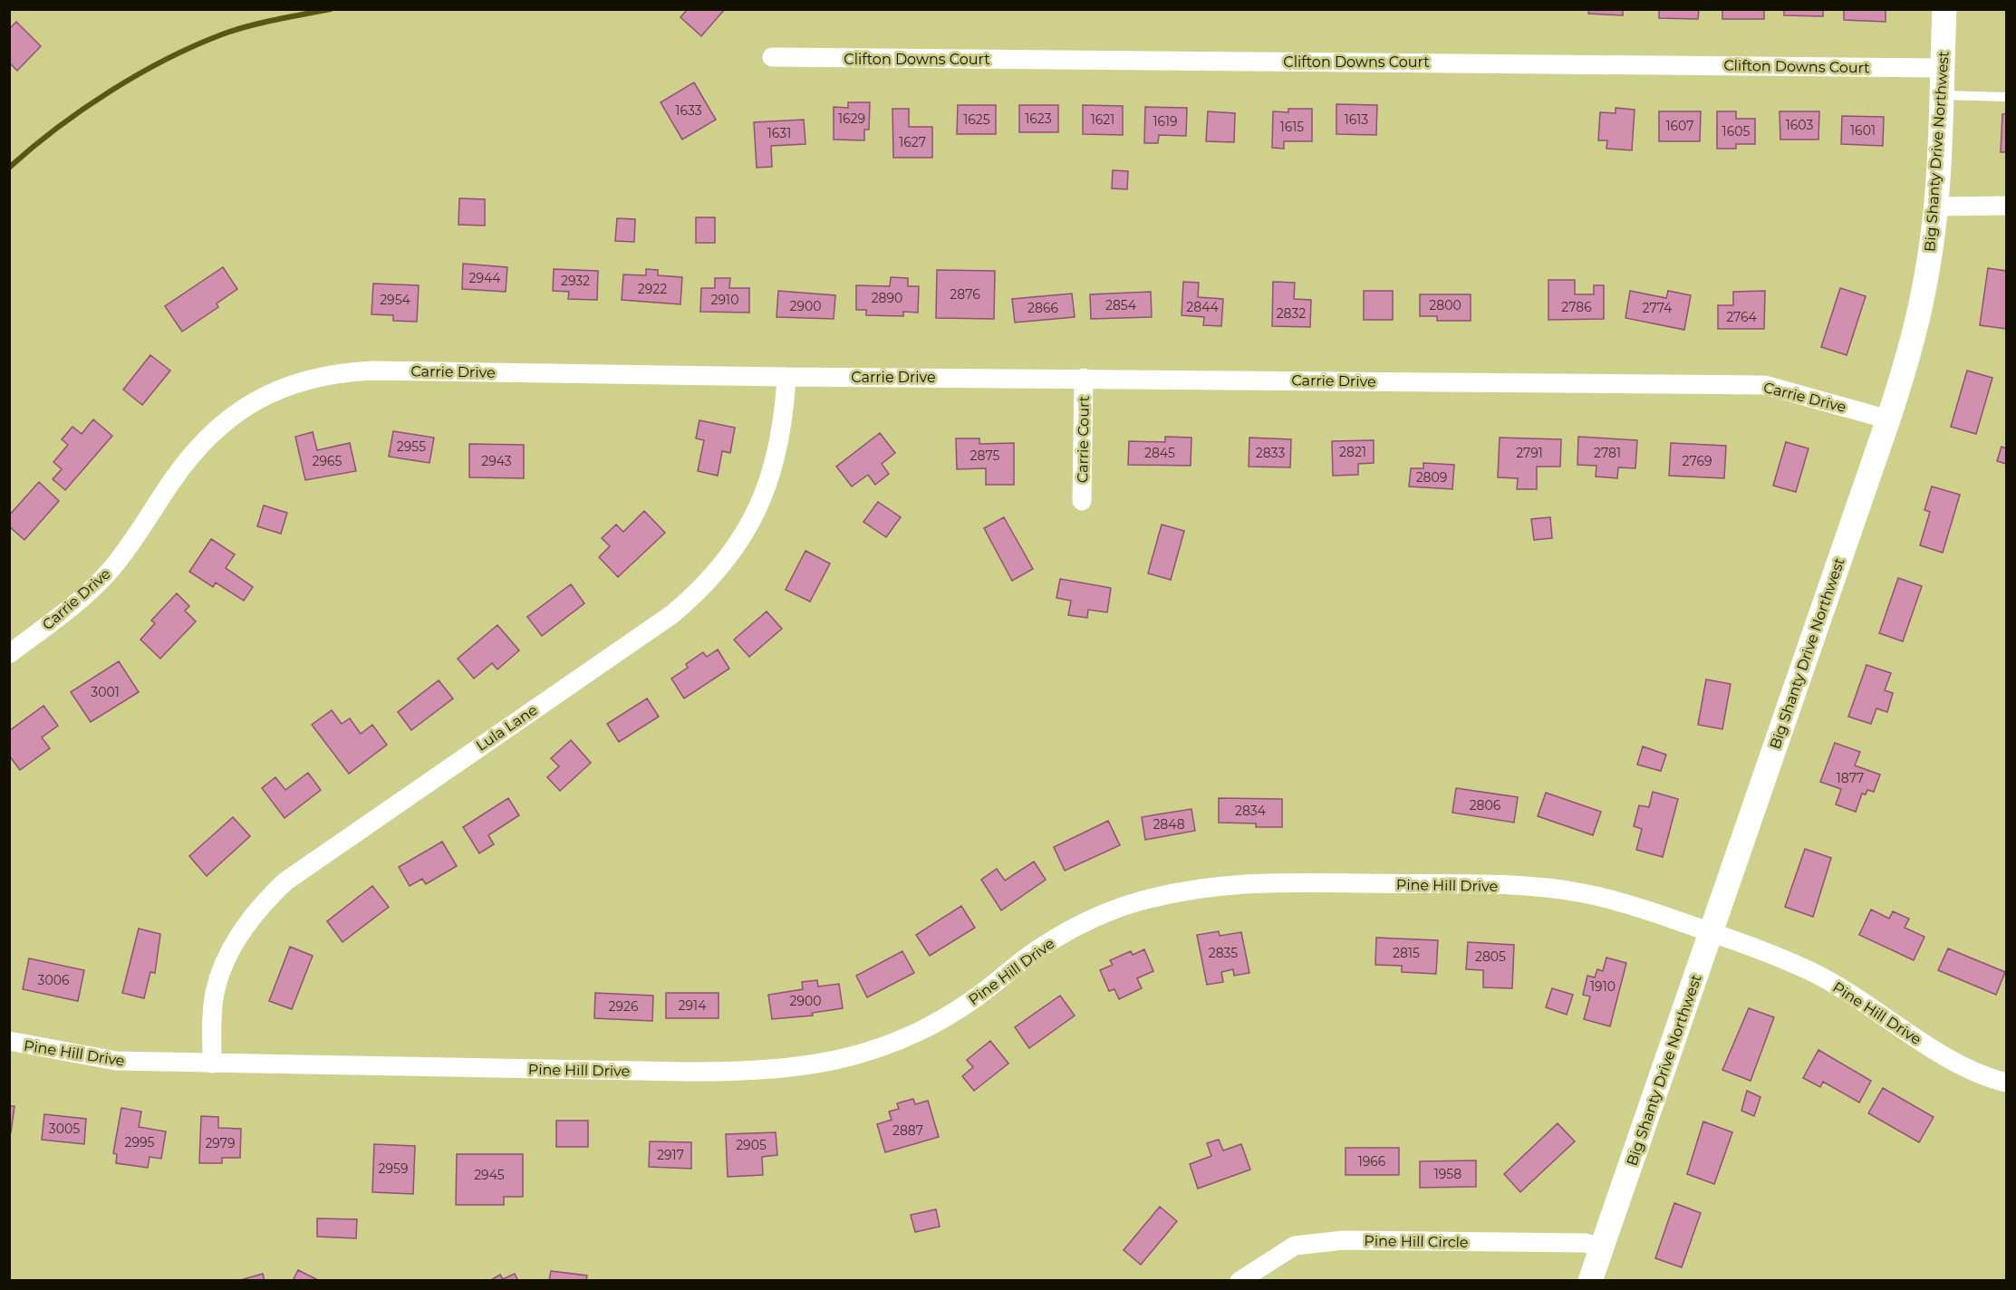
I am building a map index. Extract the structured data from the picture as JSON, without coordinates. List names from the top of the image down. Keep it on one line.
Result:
{"streets":{"street":["Clifton Downs Court","Big Shanty Drive Northwest","Carrie Drive","Carrie Court","Lula Lane","Pine Hill Drive","Pine Hill Circle"]},"crossings":[["Clifton Downs Court","Big Shanty Drive Northwest"],["Big Shanty Drive Northwest","Carrie Drive"],["Big Shanty Drive Northwest","Pine Hill Drive"],["Big Shanty Drive Northwest","Pine Hill Circle"],["Carrie Drive","Carrie Court"],["Carrie Drive","Lula Lane"],["Lula Lane","Pine Hill Drive"]],"house_numbers":["1633","1629","1623","1625","1621","1613","1619","1603","1607","1615","1601","1605","1631","1627","2944","2932","2922","2876","2890","2954","2910","2854","2800","2900","2844","2786","2866","2774","2832","2764","2955","2821","2845","2833","2791","2781","2875","2965","2943","2769","2809","3001","1877","2806","2834","2848","2835","2815","2805","3006","1910","2900","2914","2926","3005","2887","2995","2979","2905","2917","1966","2959","1958","2945"]}
